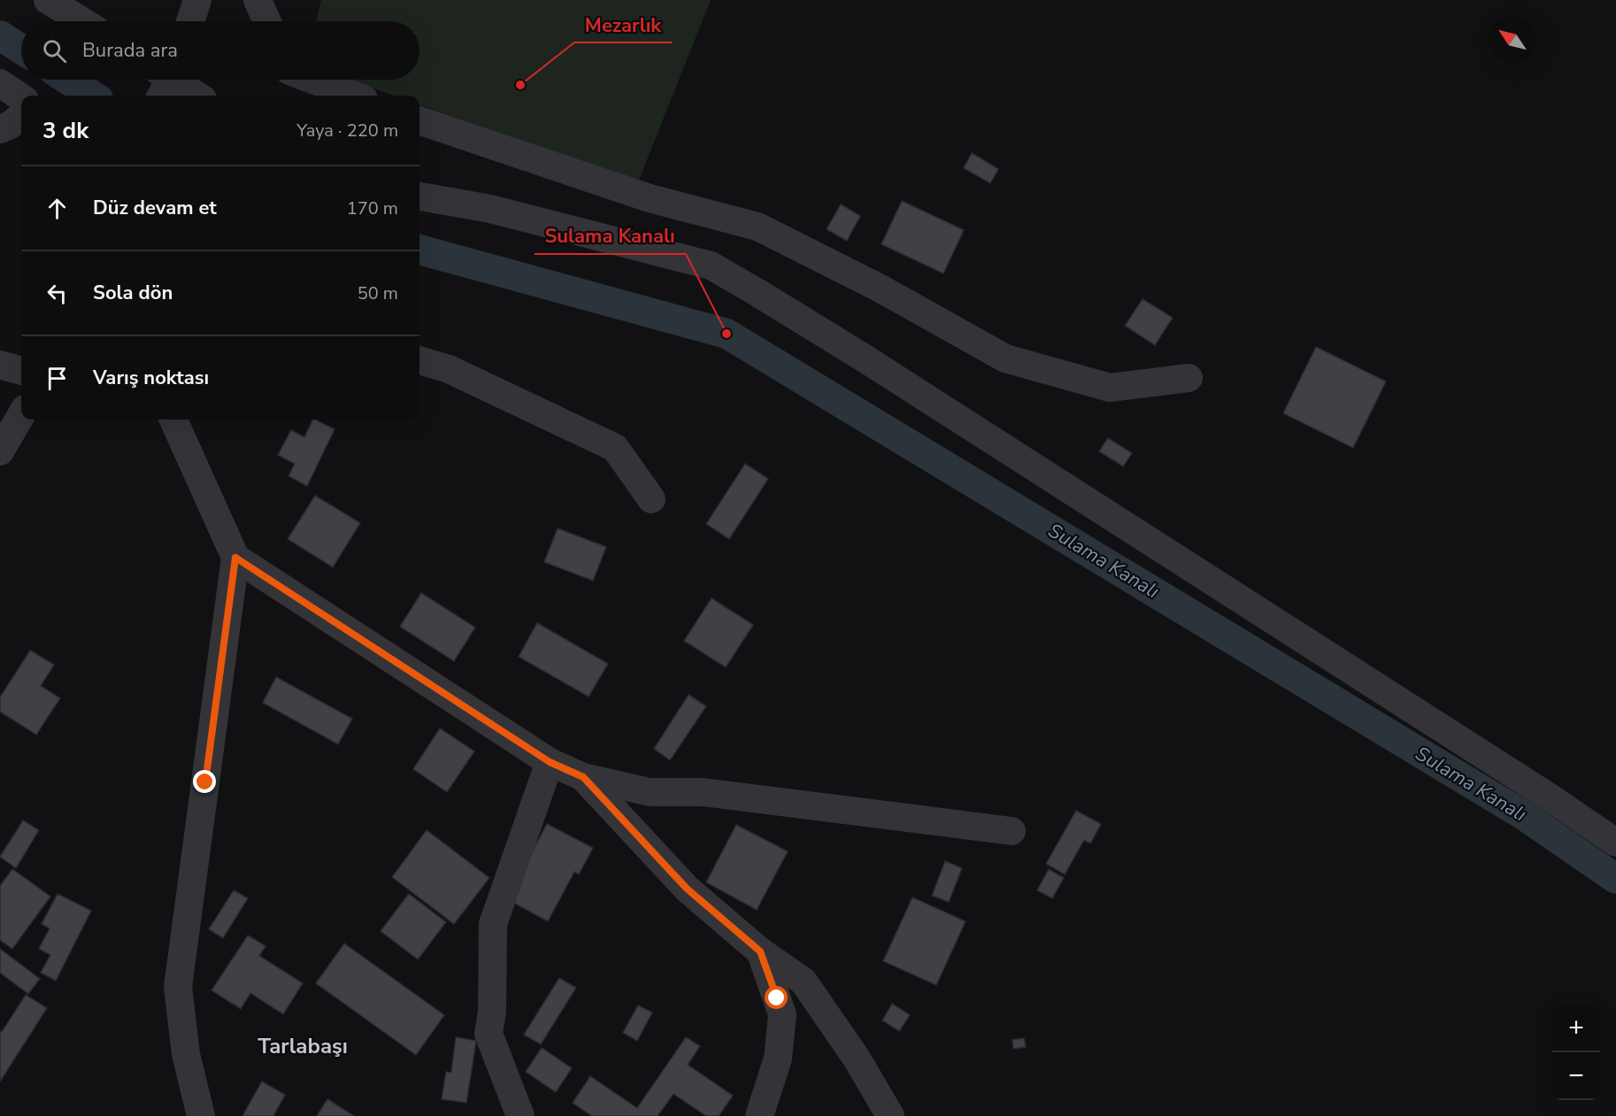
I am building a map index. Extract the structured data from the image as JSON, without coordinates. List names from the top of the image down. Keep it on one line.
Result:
{"districts":["Tarlabaşı"],"water":["Sulama Kanalı"],"places":["Mezarlık","Sulama Kanalı"],"north":"top left","page":{"search":"Burada ara","heading":["3 dk","Yaya · 220 m"],"list":[["Düz devam et","170 m"],["Sola dön","50 m"],"Varış noktası"],"map_buttons":["+","−"]}}
